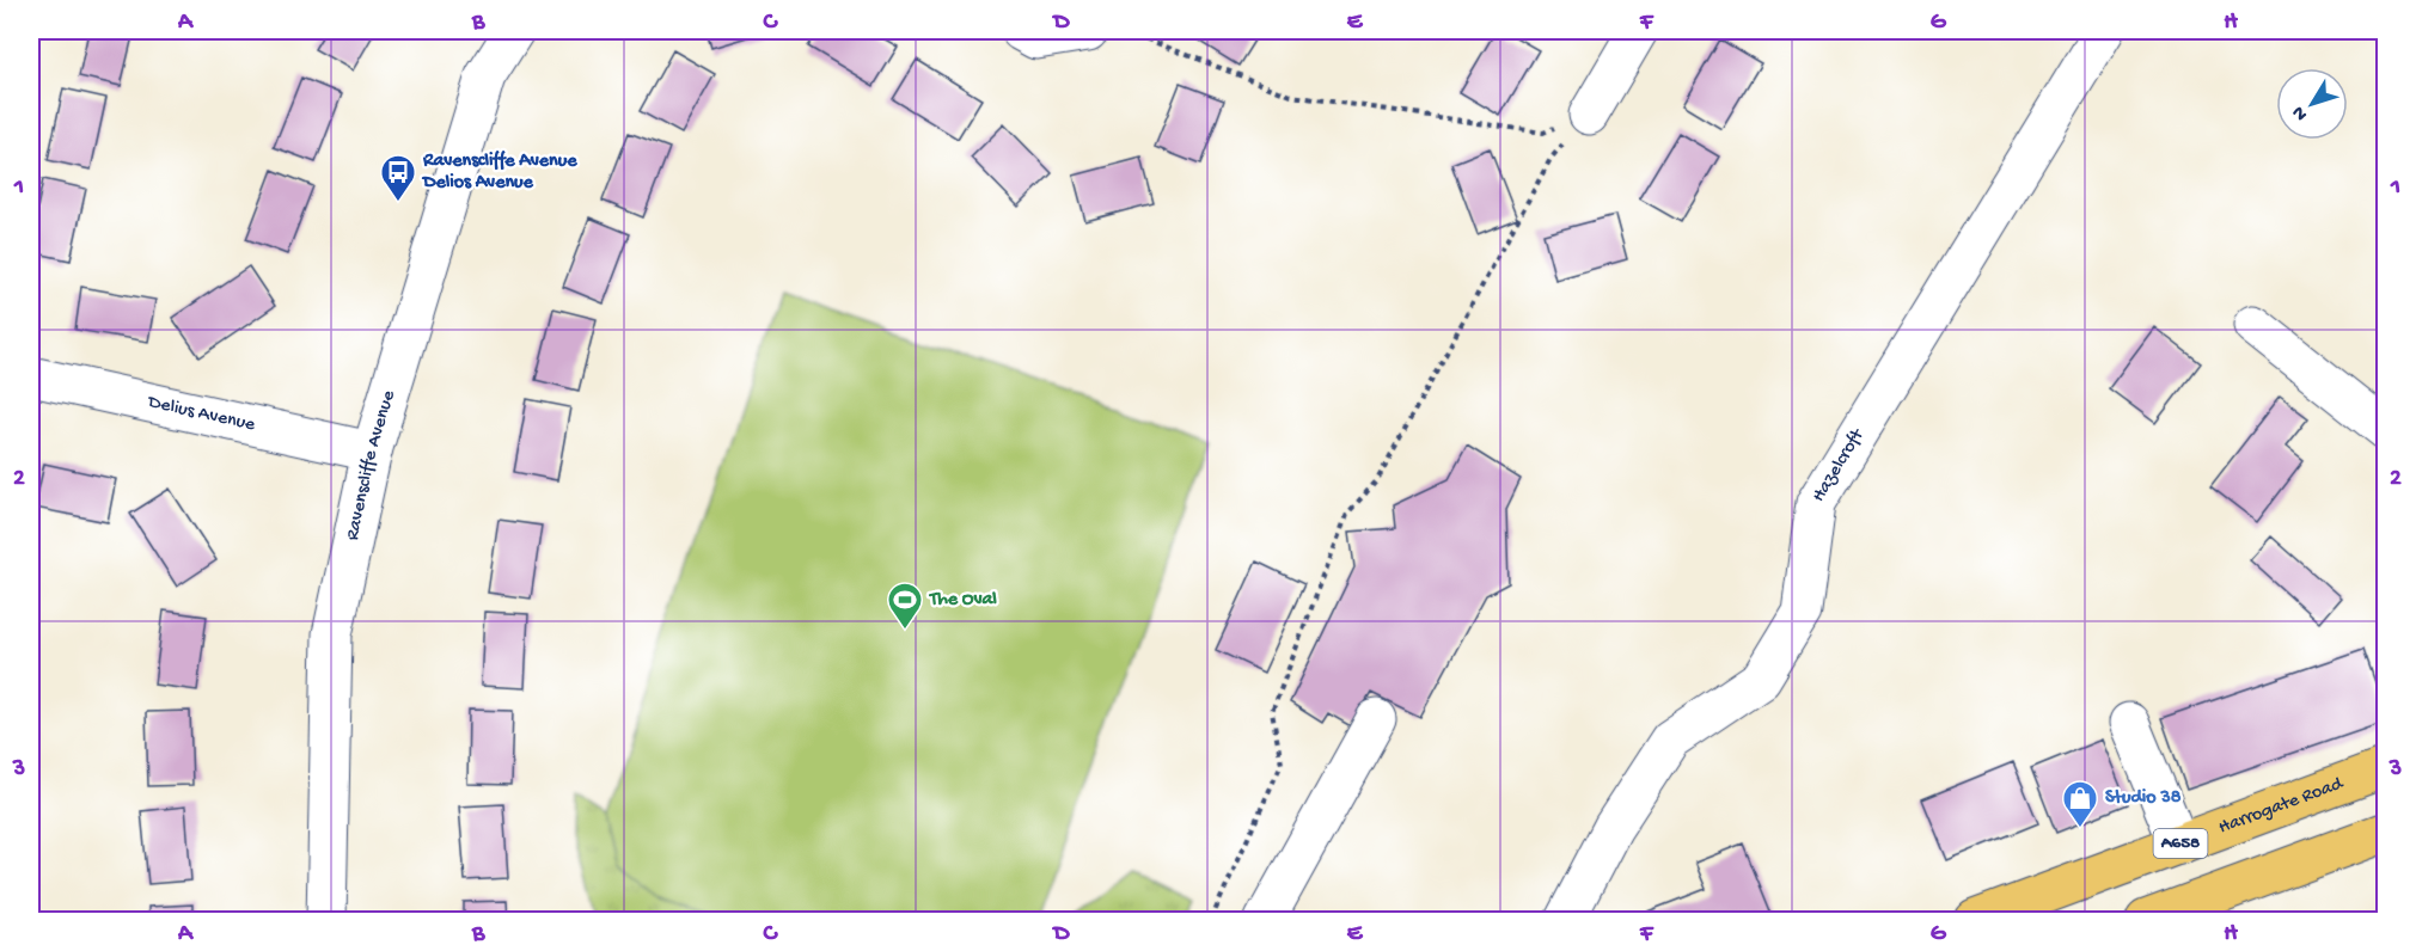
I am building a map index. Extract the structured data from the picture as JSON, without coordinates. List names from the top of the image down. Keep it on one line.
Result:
{"streets":{"highway":["Harrogate Road","A658"],"street":["Delius Avenue","Hazelcroft","Ravenscliffe Avenue"]},"crossings":[["Delius Avenue","Ravenscliffe Avenue"]],"places":{"bus stop":["Ravenscliffe Avenue Delios Avenue"],"sports":["The Oval"],"shop":["Studio 38"]},"north":"bottom left","grid":{"columns":["A","B","C","D","E","F","G","H"],"rows":["1","2","3"]}}
